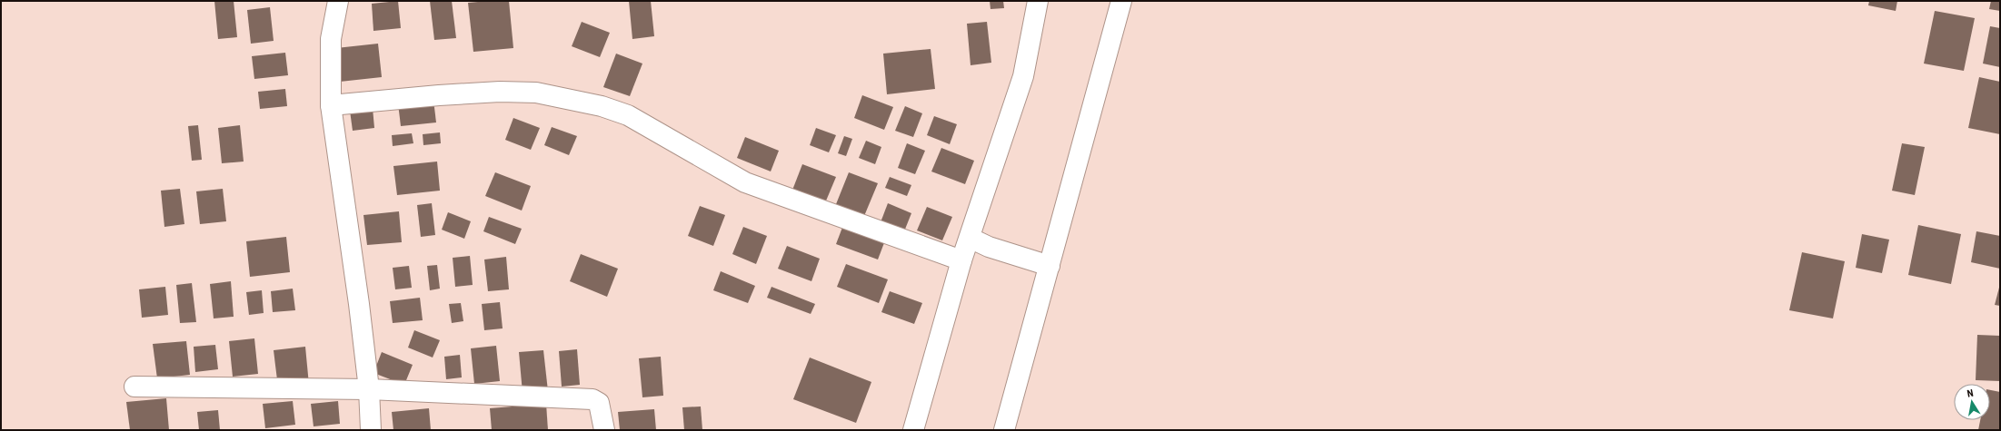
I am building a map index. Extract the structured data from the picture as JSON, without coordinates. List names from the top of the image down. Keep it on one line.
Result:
{"north":"top"}
